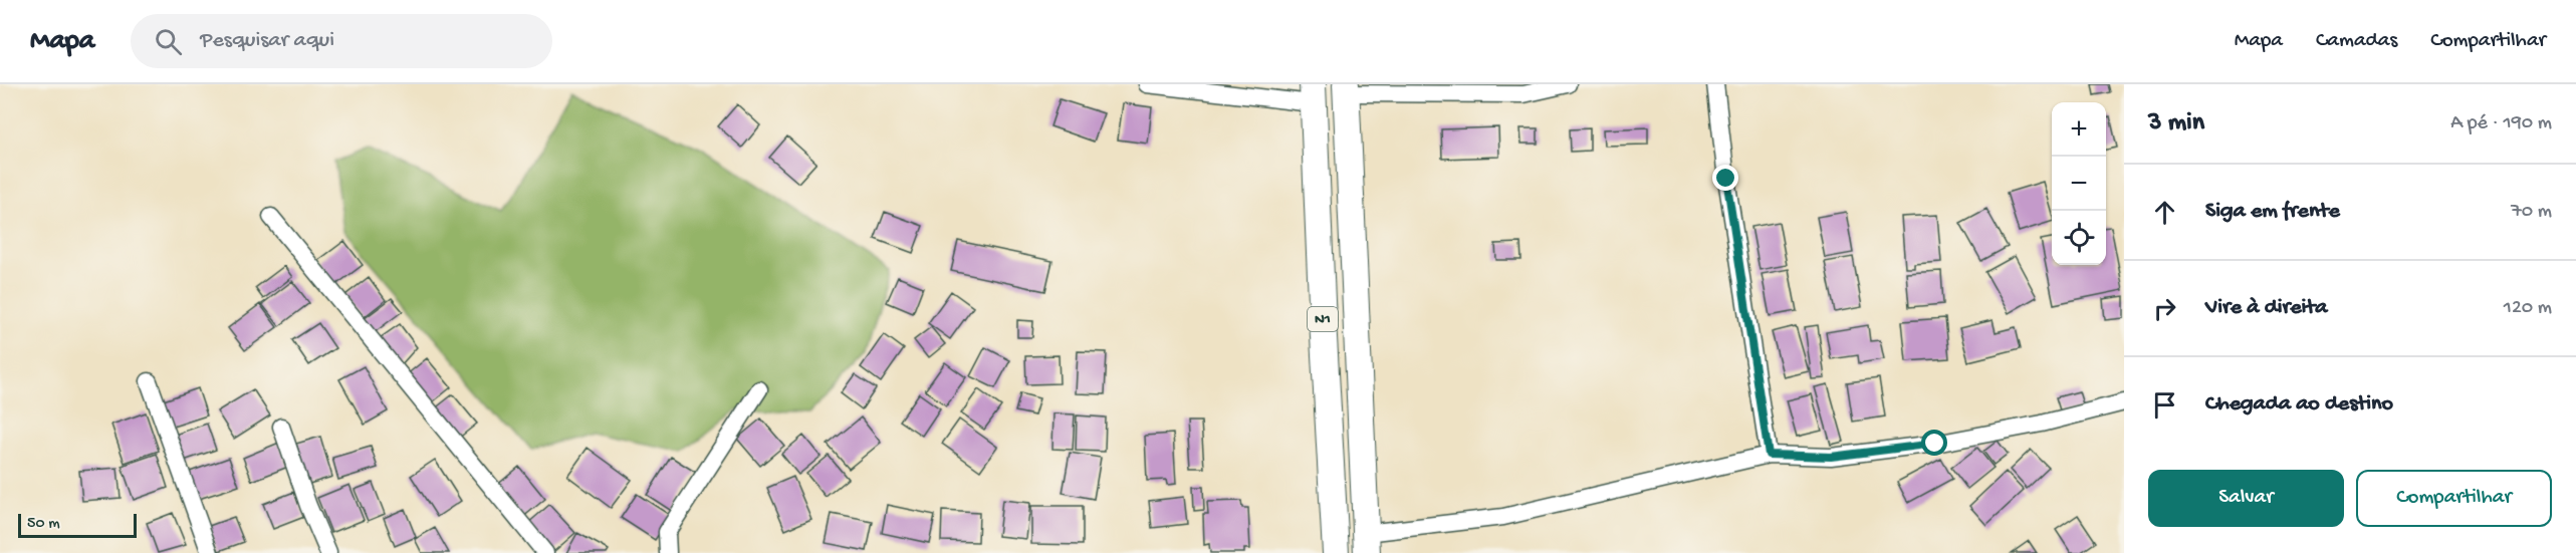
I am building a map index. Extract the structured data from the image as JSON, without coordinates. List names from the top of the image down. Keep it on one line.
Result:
{"streets":{"main road":["N1"]},"scale_bar":"50 m","page":{"header":"Mapa","search":"Pesquisar aqui","nav":["Mapa","Camadas","Compartilhar"],"heading":["3 min","A pé · 190 m"],"map_buttons":["+","−"],"list":[["Siga em frente","70 m"],["Vire à direita","120 m"],"Chegada ao destino"],"buttons":["Salvar","Compartilhar"],"scale":"50 m"}}
